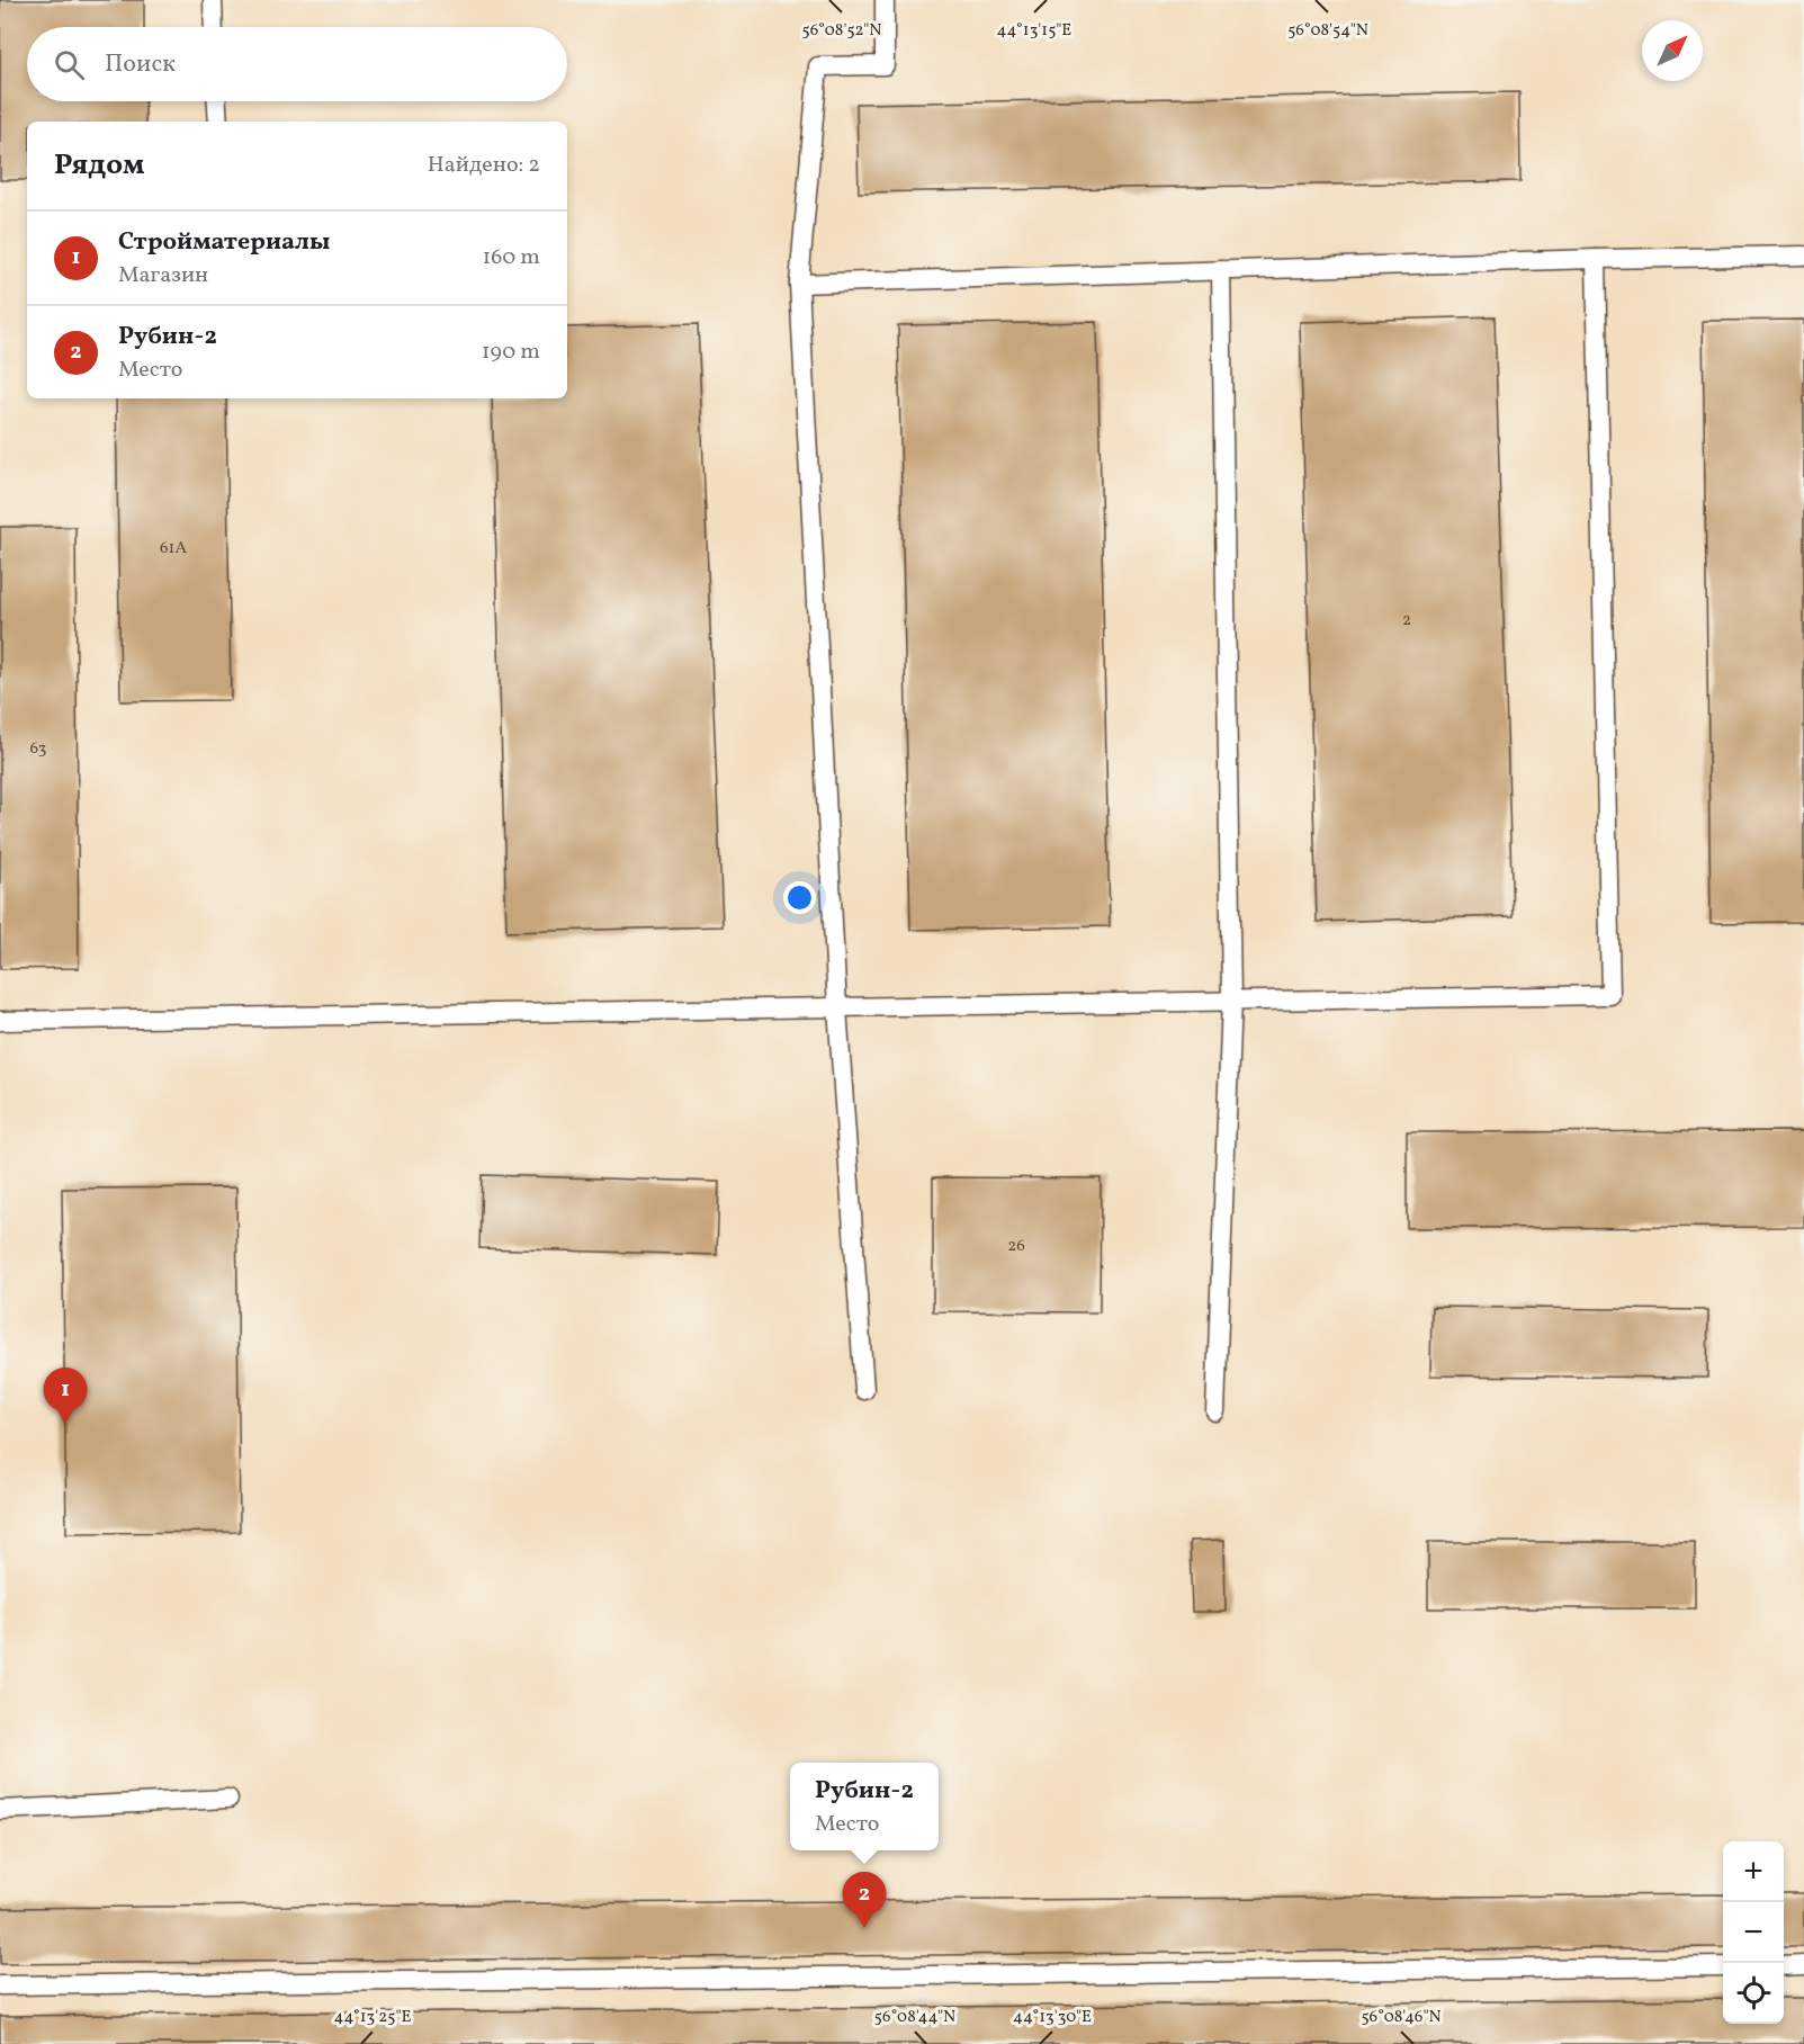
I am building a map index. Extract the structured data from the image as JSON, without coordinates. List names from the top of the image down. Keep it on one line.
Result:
{"house_numbers":["61А","2","63","26"],"north":"top right","page":{"search":"Поиск","heading":["Рядом","Найдено: 2"],"list":[{"mark":"1","name":"Стройматериалы","note":"Магазин","value":"160 m"},{"mark":"2","name":"Рубин-2","note":"Место","value":"190 m"}],"pins":["1","2"],"popup":["Рубин-2","Место"],"map_buttons":["+","−"]},"coordinates":["56°08'52\"N","44°13'15\"E","56°08'54\"N","44°13'25\"E","56°08'44\"N","44°13'30\"E","56°08'46\"N"]}
